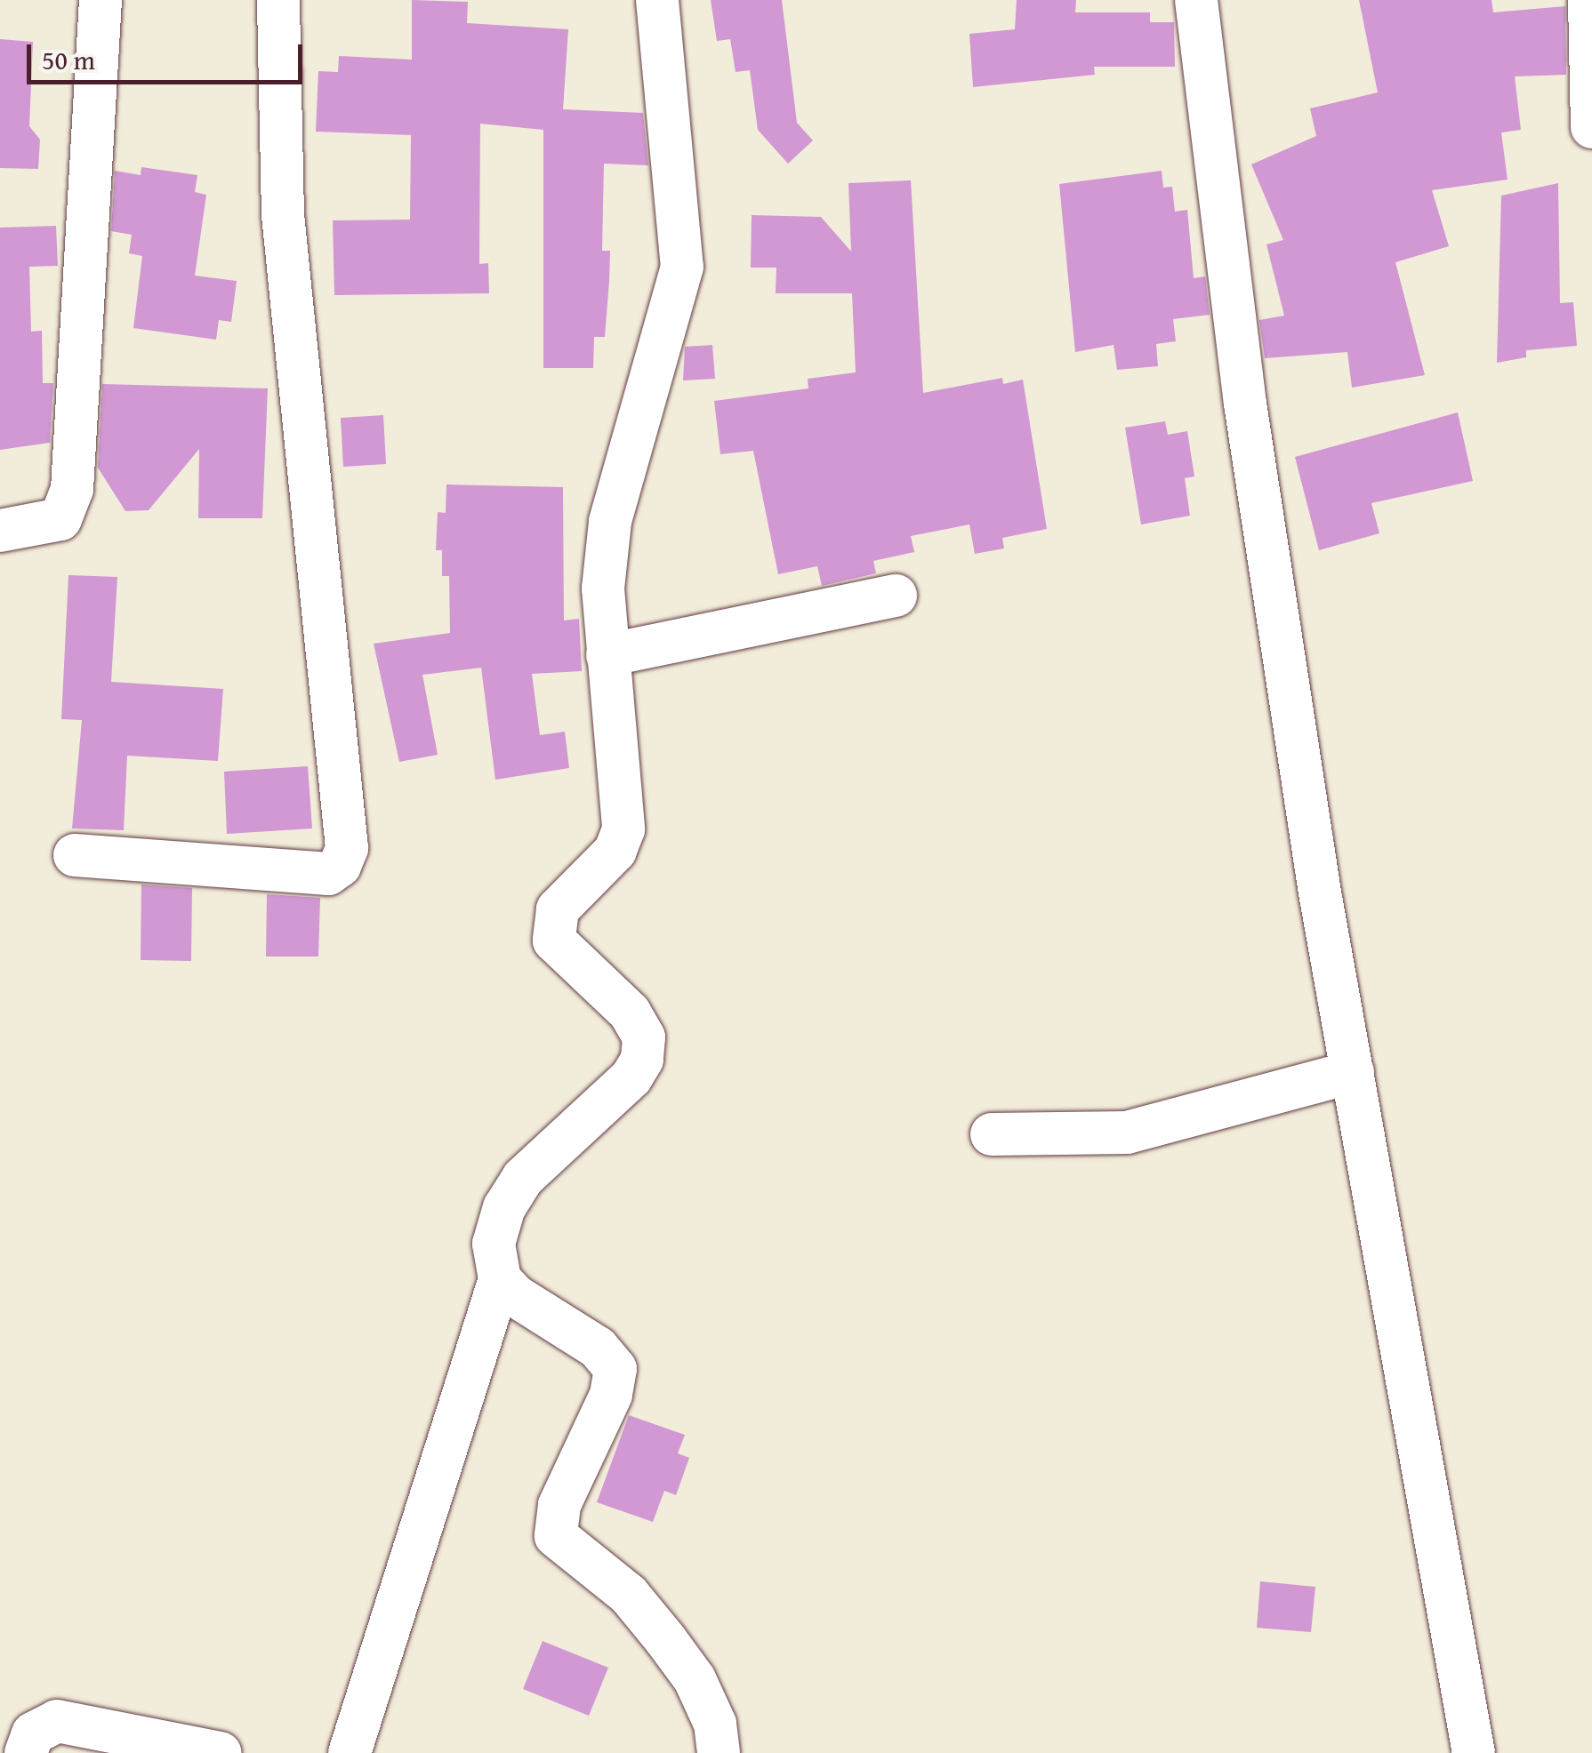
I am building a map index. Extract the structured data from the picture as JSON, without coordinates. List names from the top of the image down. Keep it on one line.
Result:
{"scale_bar":"50 m"}
